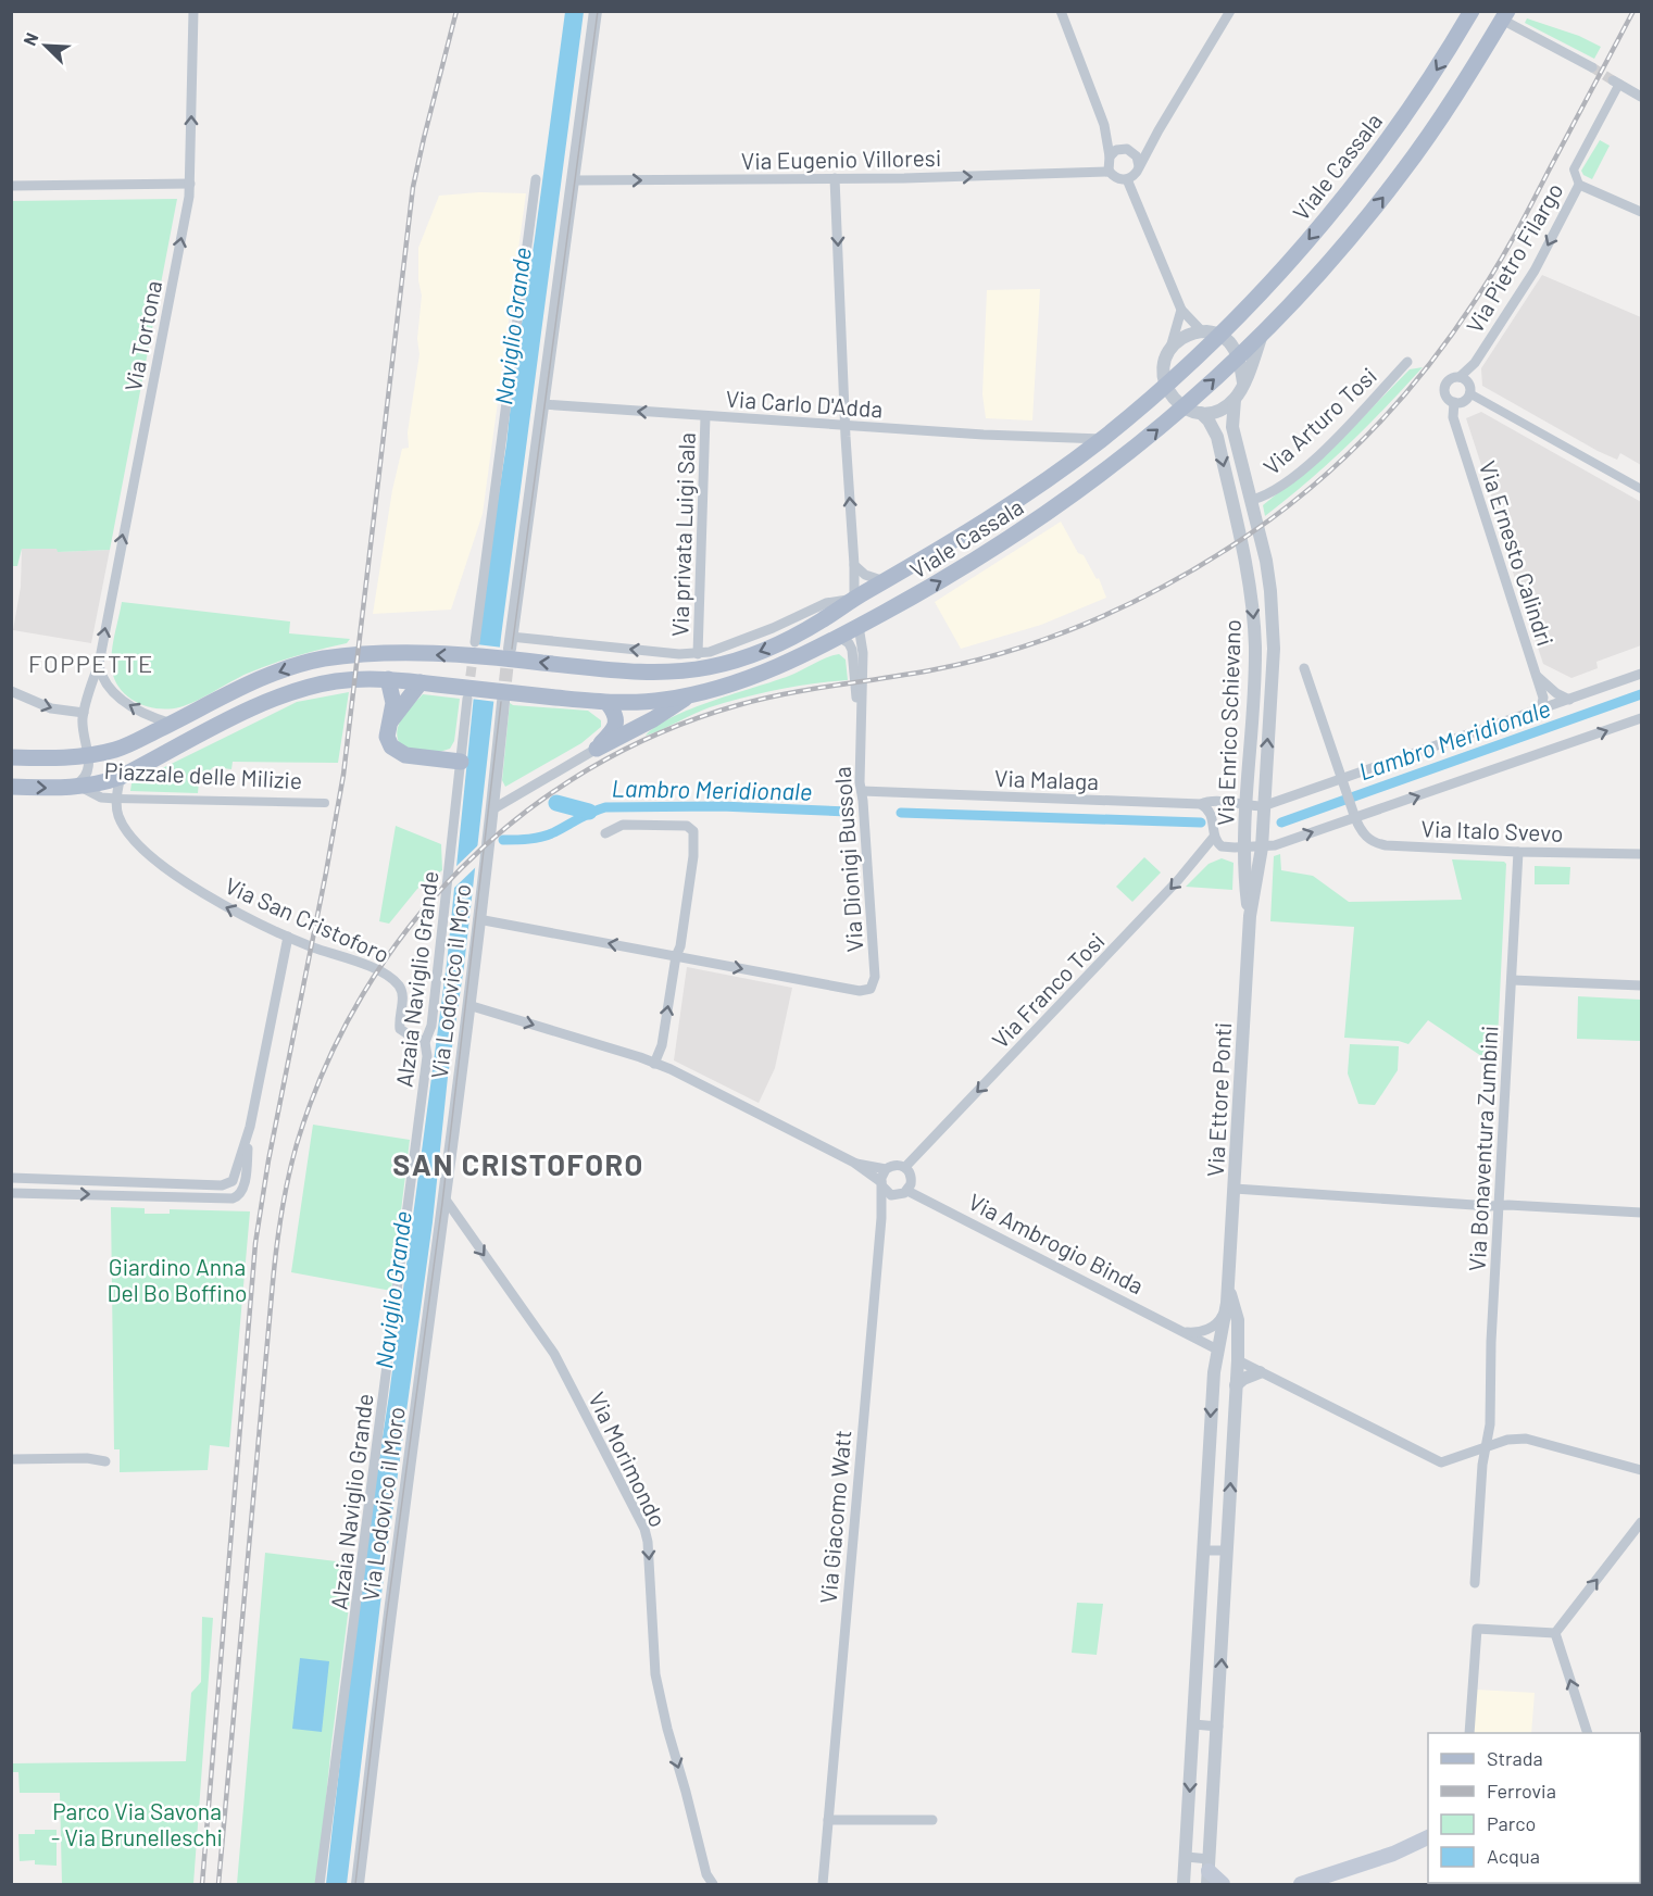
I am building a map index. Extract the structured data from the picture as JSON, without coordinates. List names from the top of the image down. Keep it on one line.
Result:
{"streets":{"main road":["Viale Cassala","Piazzale delle Milizie"],"street":["Via Eugenio Villoresi","Via Pietro Filargo","Via Tortona","Via Carlo D'Adda","Via Arturo Tosi","Via privata Luigi Sala","Via Ernesto Calindri","Via Enrico Schievano","Via Malaga","Via Italo Svevo","Via Dionigi Bussola","Via San Cristoforo","Alzaia Naviglio Grande","Via Lodovico il Moro","Via Franco Tosi","Via Ettore Ponti","Via Bonaventura Zumbini","Via Ambrogio Binda","Via Morimondo","Via Giacomo Watt"]},"crossings":[["Viale Cassala","Via Carlo D'Adda"],["Viale Cassala","Via privata Luigi Sala"],["Viale Cassala","Via Enrico Schievano"],["Viale Cassala","Piazzale delle Milizie"],["Viale Cassala","Via Dionigi Bussola"],["Viale Cassala","Via Lodovico il Moro"],["Via Pietro Filargo","Via Ernesto Calindri"],["Via Tortona","Piazzale delle Milizie"],["Via Carlo D'Adda","Via privata Luigi Sala"],["Via Arturo Tosi","Via Enrico Schievano"],["Via Ernesto Calindri","Via Malaga"],["Via Enrico Schievano","Via Malaga"],["Via Enrico Schievano","Via Ettore Ponti"],["Piazzale delle Milizie","Via San Cristoforo"],["Via Malaga","Via Dionigi Bussola"],["Via Italo Svevo","Via Bonaventura Zumbini"],["Via San Cristoforo","Alzaia Naviglio Grande"],["Via Lodovico il Moro","Via Morimondo"],["Via Franco Tosi","Via Ambrogio Binda"],["Via Franco Tosi","Via Giacomo Watt"],["Via Ettore Ponti","Via Ambrogio Binda"],["Via Bonaventura Zumbini","Via Ambrogio Binda"],["Via Ambrogio Binda","Via Giacomo Watt"]],"one_way":["Via Eugenio Villoresi","Via Pietro Filargo","Via Tortona","Via San Cristoforo","Via Franco Tosi","Via Morimondo"],"districts":["FOPPETTE","SAN CRISTOFORO"],"water":["Naviglio Grande","Lambro Meridionale"],"parks":["Giardino Anna Del Bo Boffino","Parco Via Savona - Via Brunelleschi"],"legend":["Strada","Ferrovia","Parco","Acqua"],"north":"top left"}
